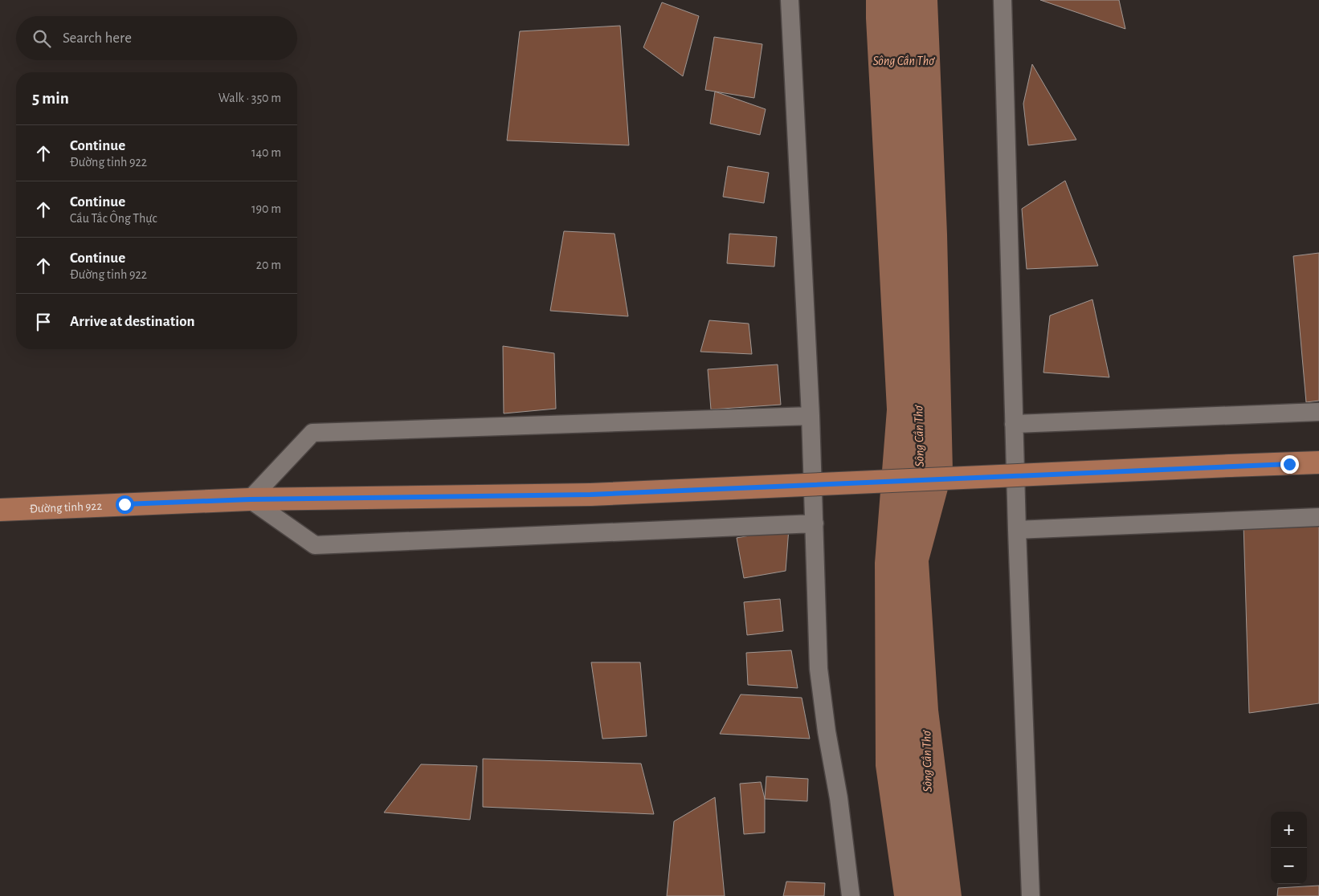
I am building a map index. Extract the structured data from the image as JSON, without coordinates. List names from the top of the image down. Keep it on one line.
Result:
{"streets":{"main road":["Đường tỉnh 922"]},"water":["Sông Cần Thơ"],"page":{"search":"Search here","heading":["5 min","Walk · 350 m"],"list":[["Continue","Đường tỉnh 922","140 m"],["Continue","Cầu Tắc Ông Thực","190 m"],["Continue","Đường tỉnh 922","20 m"],"Arrive at destination"],"map_buttons":["+","−"]}}
